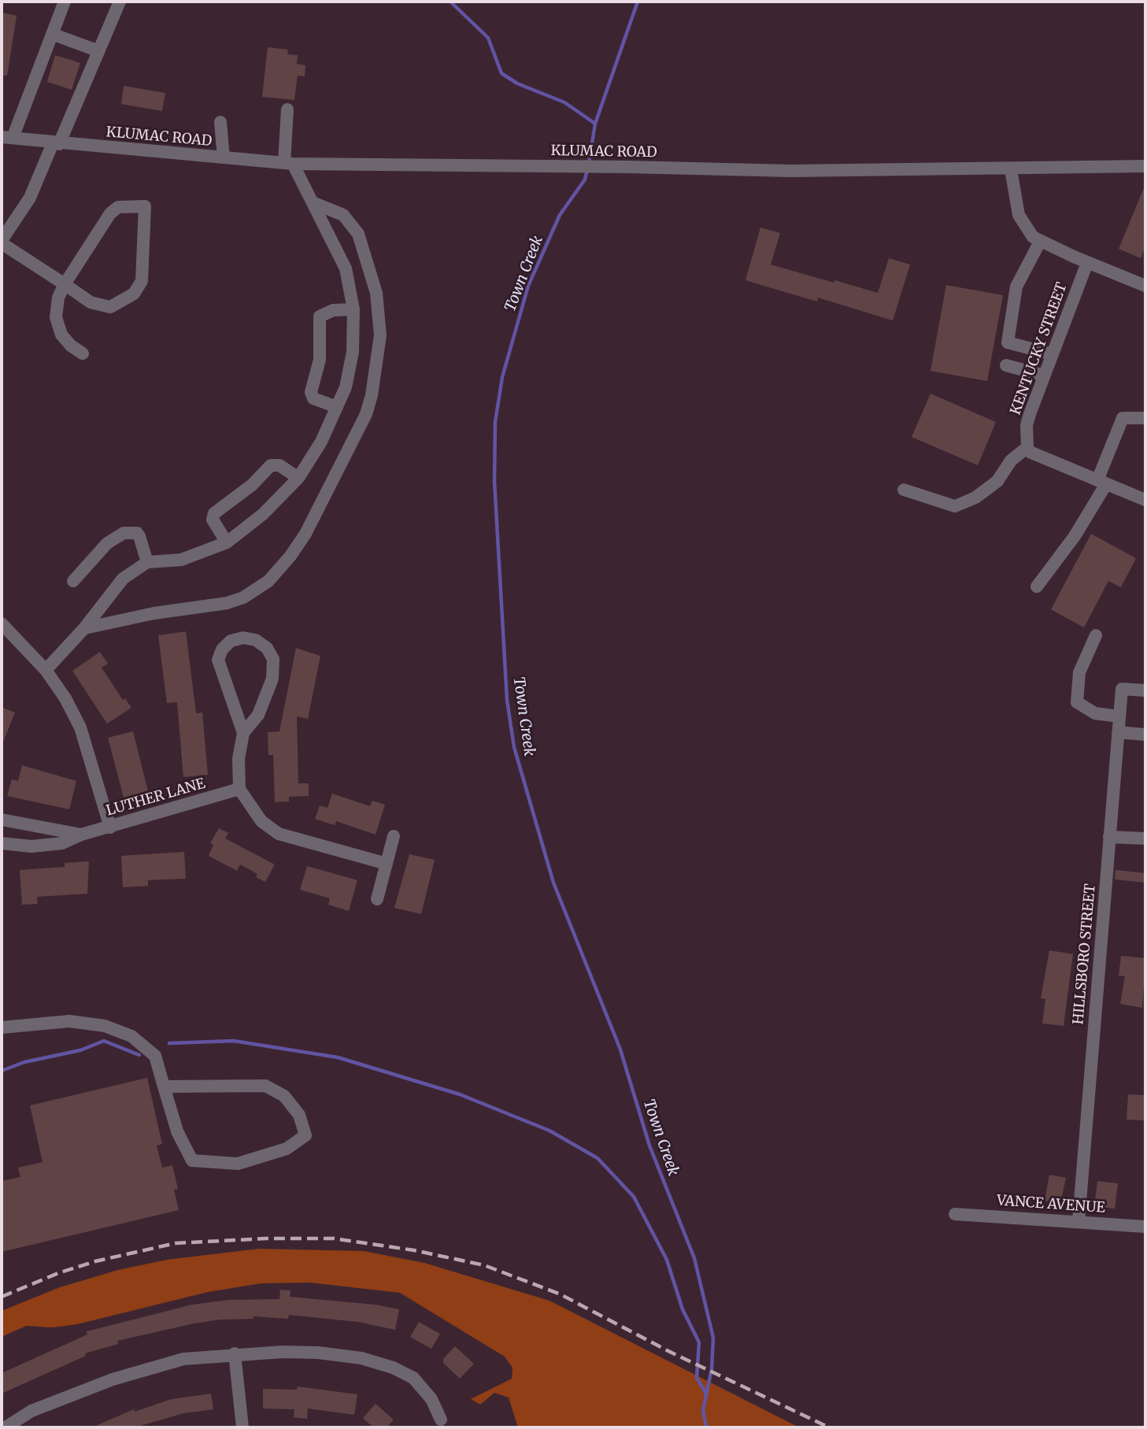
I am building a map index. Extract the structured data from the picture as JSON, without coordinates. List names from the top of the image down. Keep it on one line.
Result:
{"streets":{"street":["KLUMAC ROAD","KENTUCKY STREET","LUTHER LANE","HILLSBORO STREET","VANCE AVENUE"]},"crossings":[["HILLSBORO STREET","VANCE AVENUE"]],"water":["Town Creek"]}
